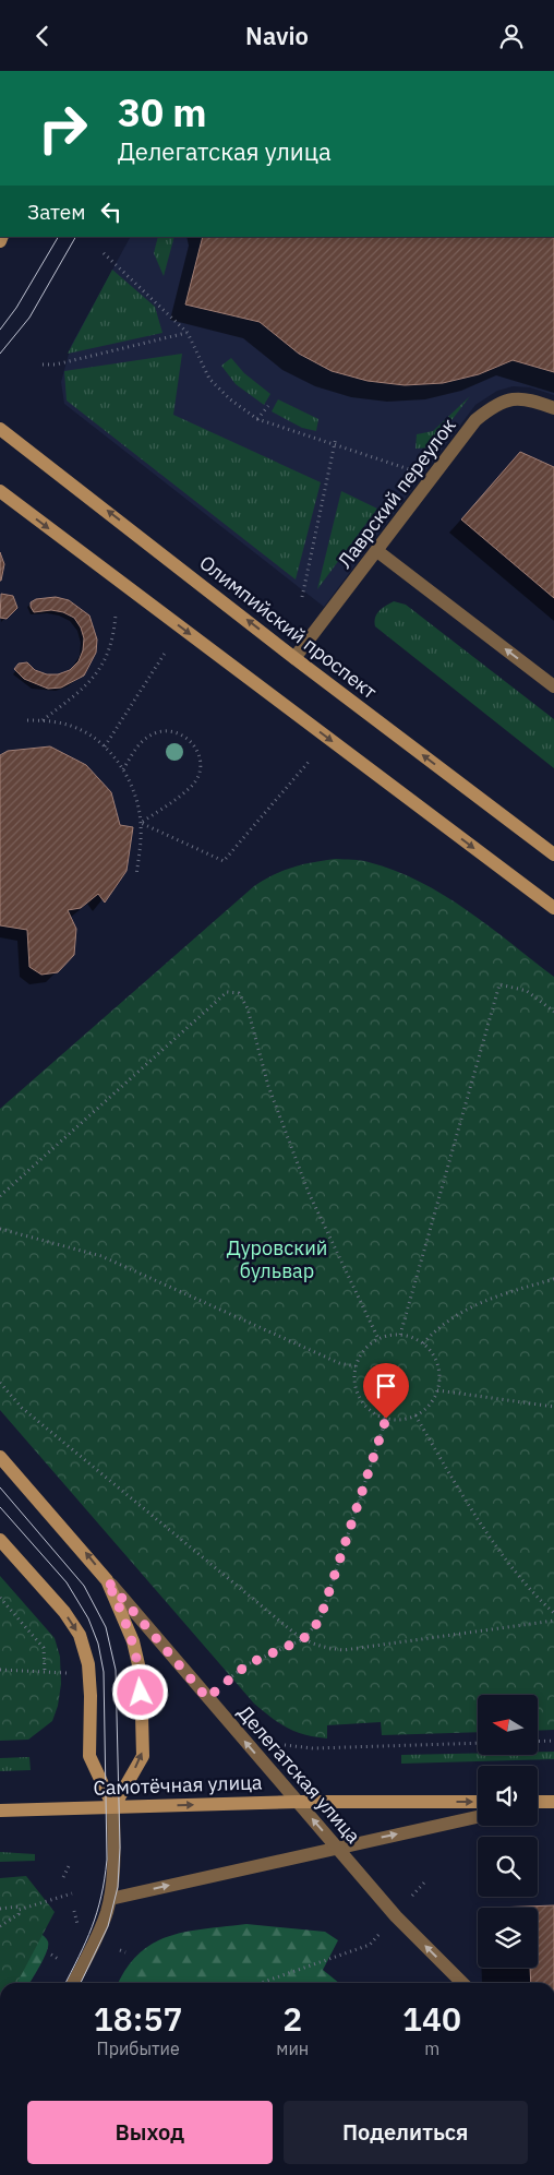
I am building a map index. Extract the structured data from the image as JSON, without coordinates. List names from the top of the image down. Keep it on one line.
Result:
{"streets":{"main road":["Олимпийский проспект","Делегатская улица","Самотёчная улица"],"street":["Лаврский переулок"]},"crossings":[["Лаврский переулок","Олимпийский проспект"],["Делегатская улица","Самотёчная улица"]],"one_way":["Самотёчная улица"],"parks":["Дуровский бульвар"],"north":"left","page":{"header":"Navio","turn":["30 m","Делегатская улица"],"then":"Затем","eta":["18:57","Прибытие","2","мин","140","m"],"buttons":["Выход","Поделиться"]}}
